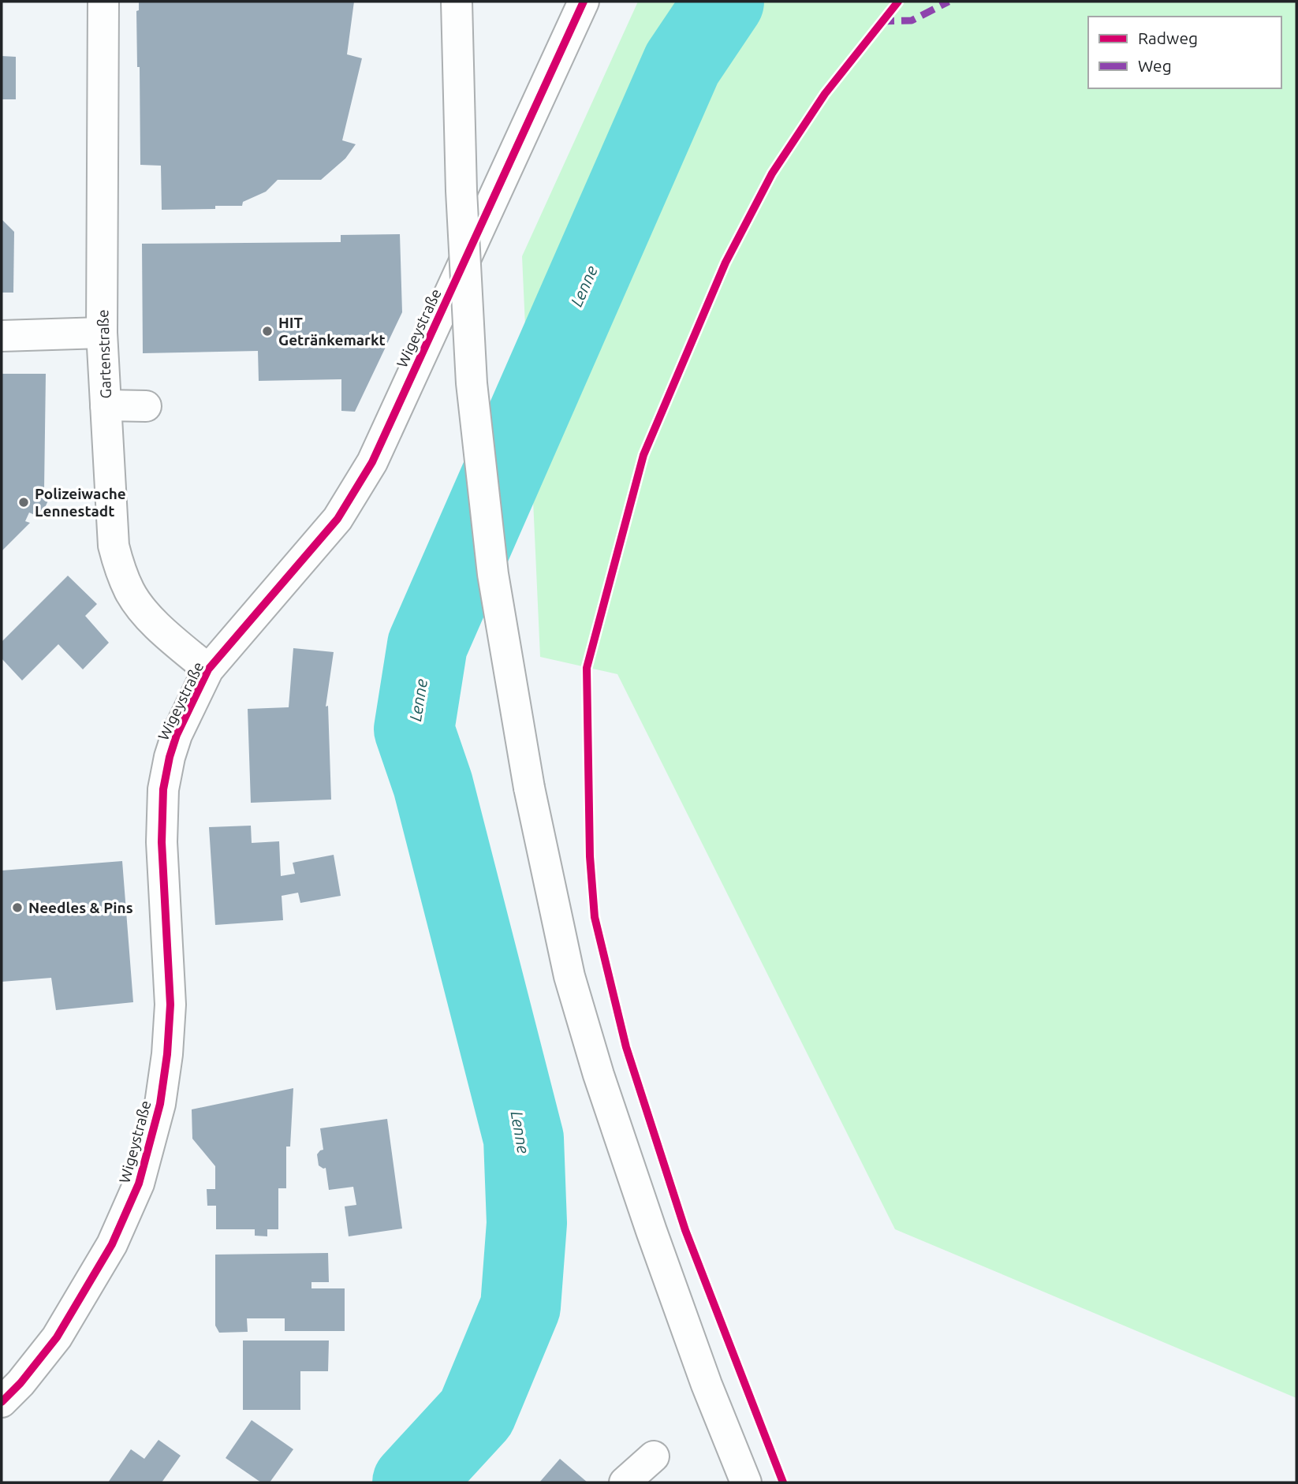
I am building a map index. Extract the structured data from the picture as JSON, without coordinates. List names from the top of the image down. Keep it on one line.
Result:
{"streets":{"street":["Wigeystraße","Gartenstraße"]},"crossings":[["Wigeystraße","Gartenstraße"]],"water":["Lenne"],"places":["HIT Getränkemarkt","Polizeiwache Lennestadt","Needles & Pins"],"legend":["Radweg","Weg"]}
